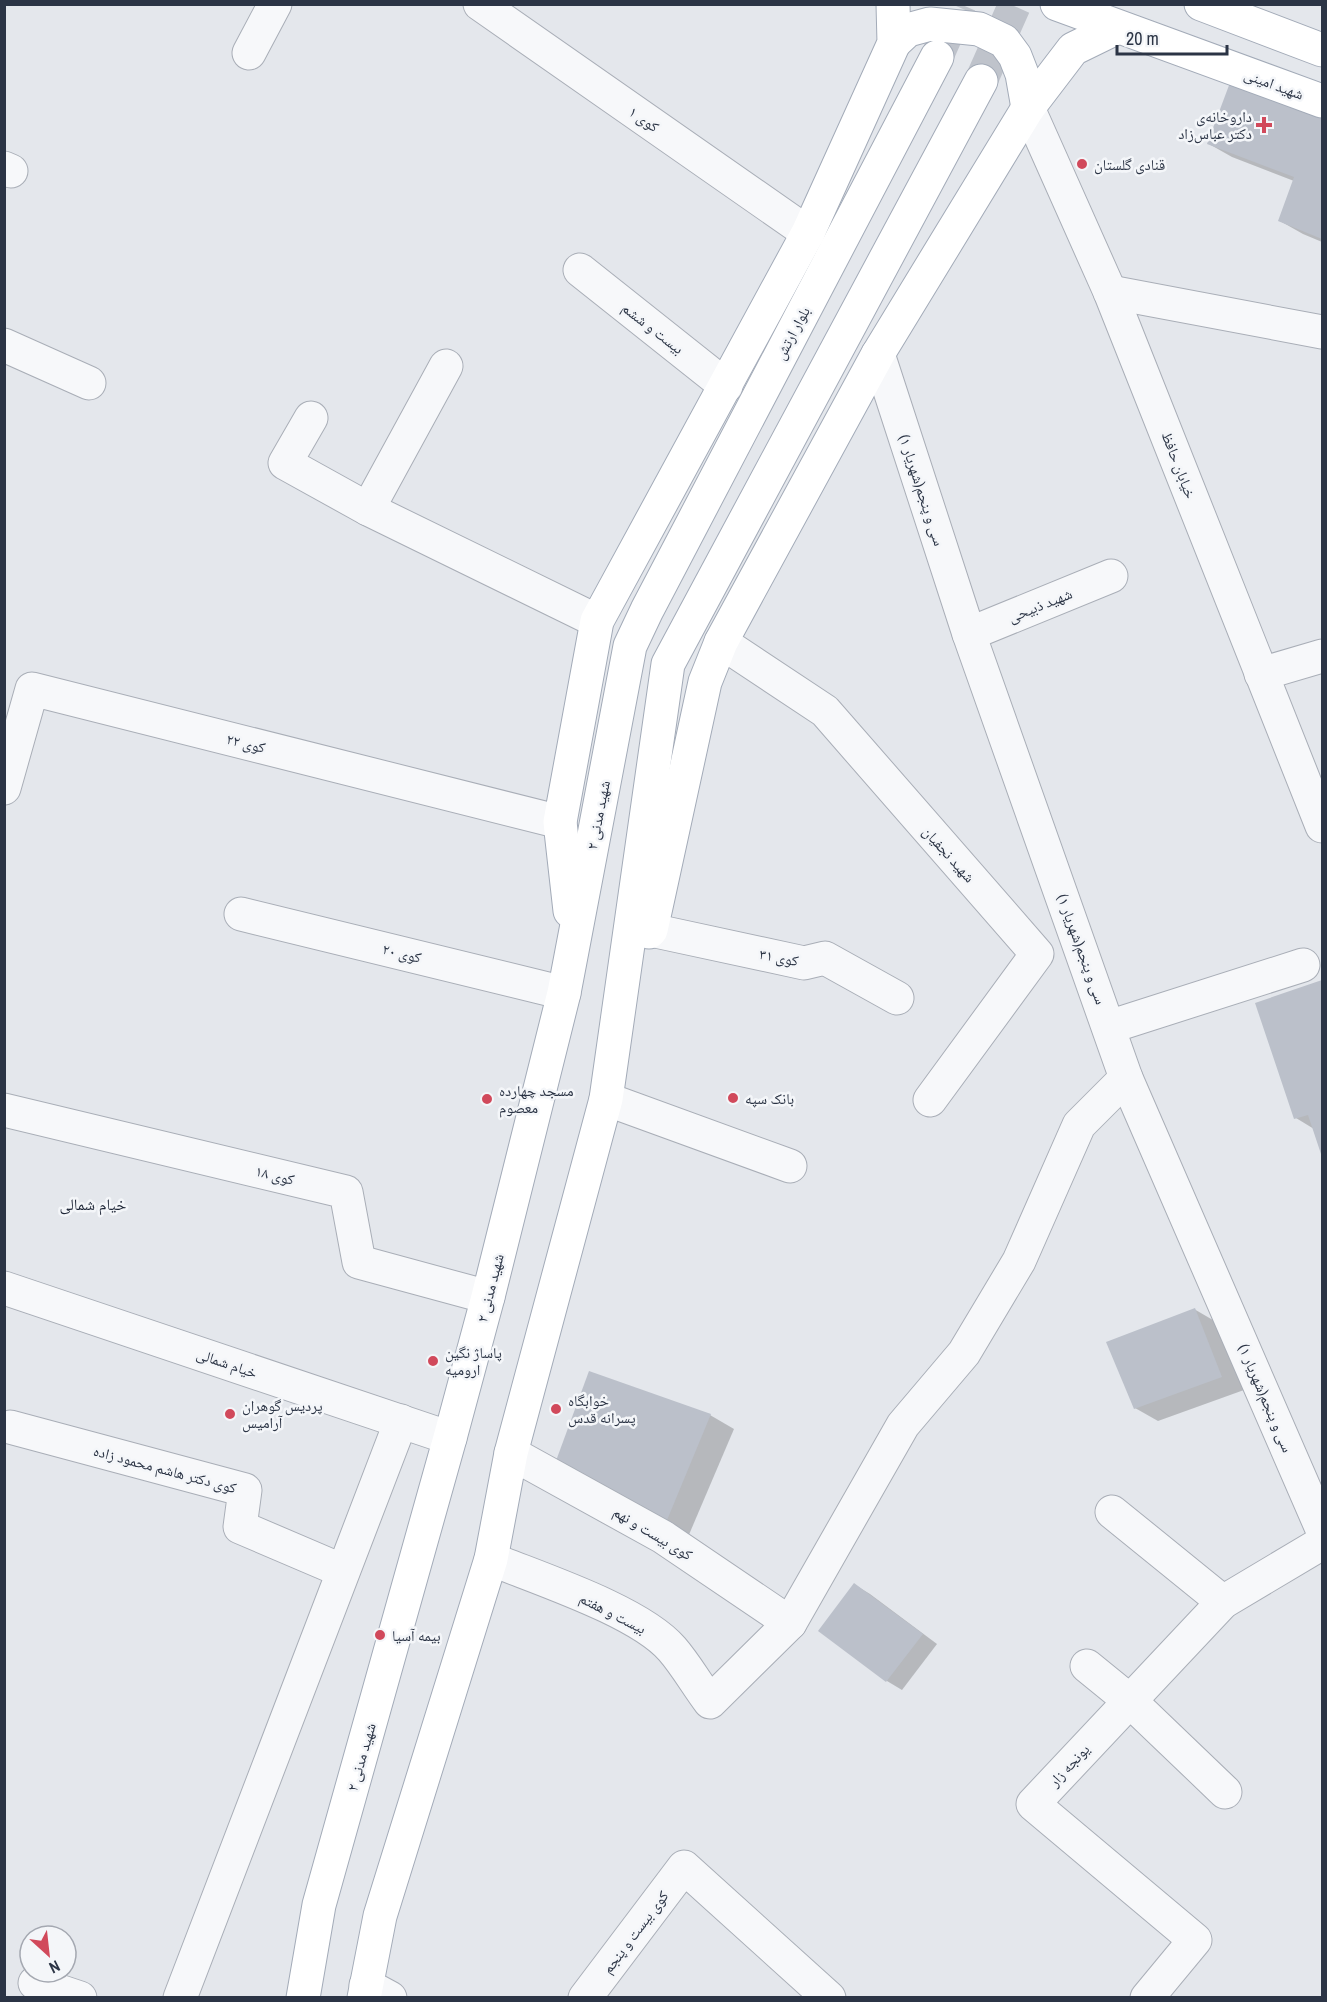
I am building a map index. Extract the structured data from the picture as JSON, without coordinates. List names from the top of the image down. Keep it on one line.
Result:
{"streets":{"main road":["شهید امینی","بلوار ارتش","شهید مدنی ۲"],"street":["کوی ۱","بیست و ششم","خیابان حافظ","سی و پنجم(شهریار ۱)","شهید ذبیحی","کوی ۲۲","شهید نجفیان","کوی ۲۰","کوی ۳۱","کوی ۱۸","خیام شمالی","کوی دکتر هاشم محمود زاده","کوی بیست و نهم","بیست و هفتم","یونجه زار","کوی بیست و پنجم"]},"crossings":[["بلوار ارتش","شهید مدنی ۲"],["سی و پنجم(شهریار ۱)","شهید ذبیحی"],["شهید مدنی ۲","کوی ۲۰"],["شهید مدنی ۲","کوی ۱۸"],["شهید مدنی ۲","خیام شمالی"],["کوی بیست و نهم","بیست و هفتم"]],"districts":["خیام شمالی"],"places":{"health":["داروخانه‌ی دکتر عباس‌زاد"],"other":["قنادی گلستان","بانک سپه","مسجد چهارده معصوم","پاساژ نگین ارومیه","خوابگاە پسرانە قدس","پردیس گوهران آرامیس","بیمه آسیا"]},"scale_bar":"20 m","north":"bottom right"}
